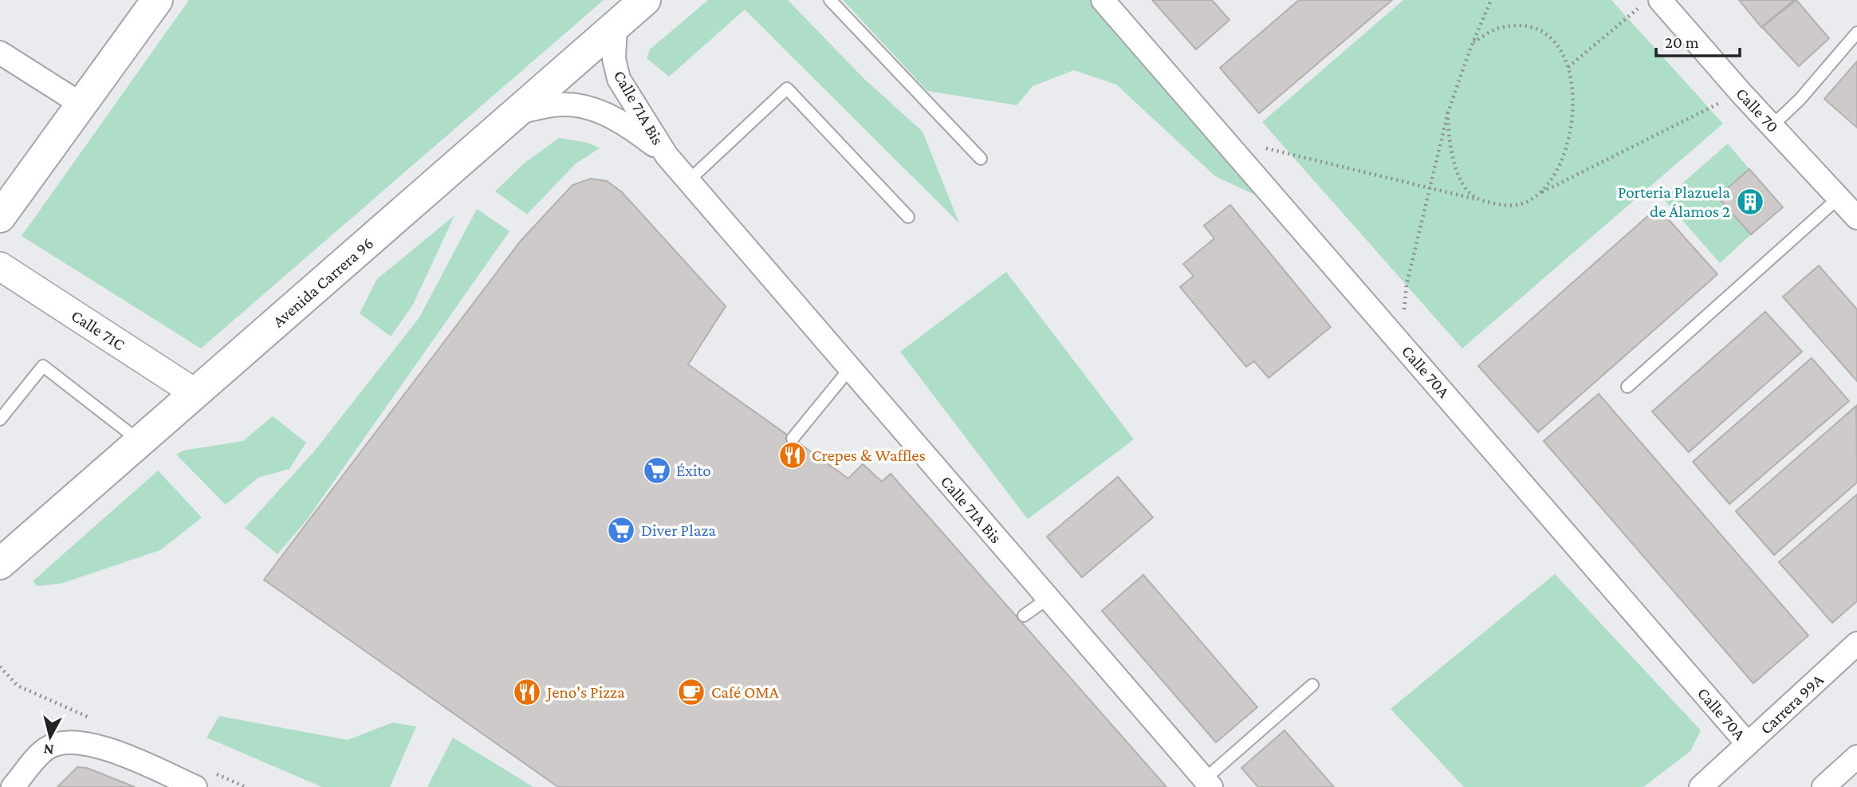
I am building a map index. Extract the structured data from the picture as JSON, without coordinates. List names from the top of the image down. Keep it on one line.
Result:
{"streets":{"main road":["Avenida Carrera 96"],"street":["Calle 71A Bis","Calle 70","Calle 71C","Calle 70A","Carrera 99A"]},"crossings":[["Calle 71A Bis","Avenida Carrera 96"],["Avenida Carrera 96","Calle 71C"],["Calle 70A","Carrera 99A"]],"places":{"building":["Porteria Plazuela de Álamos 2"],"restaurant":["Crepes & Waffles","Jeno's Pizza"],"supermarket":["Éxito","Diver Plaza"],"cafe":["Café OMA"]},"scale_bar":"20 m","north":"bottom"}
